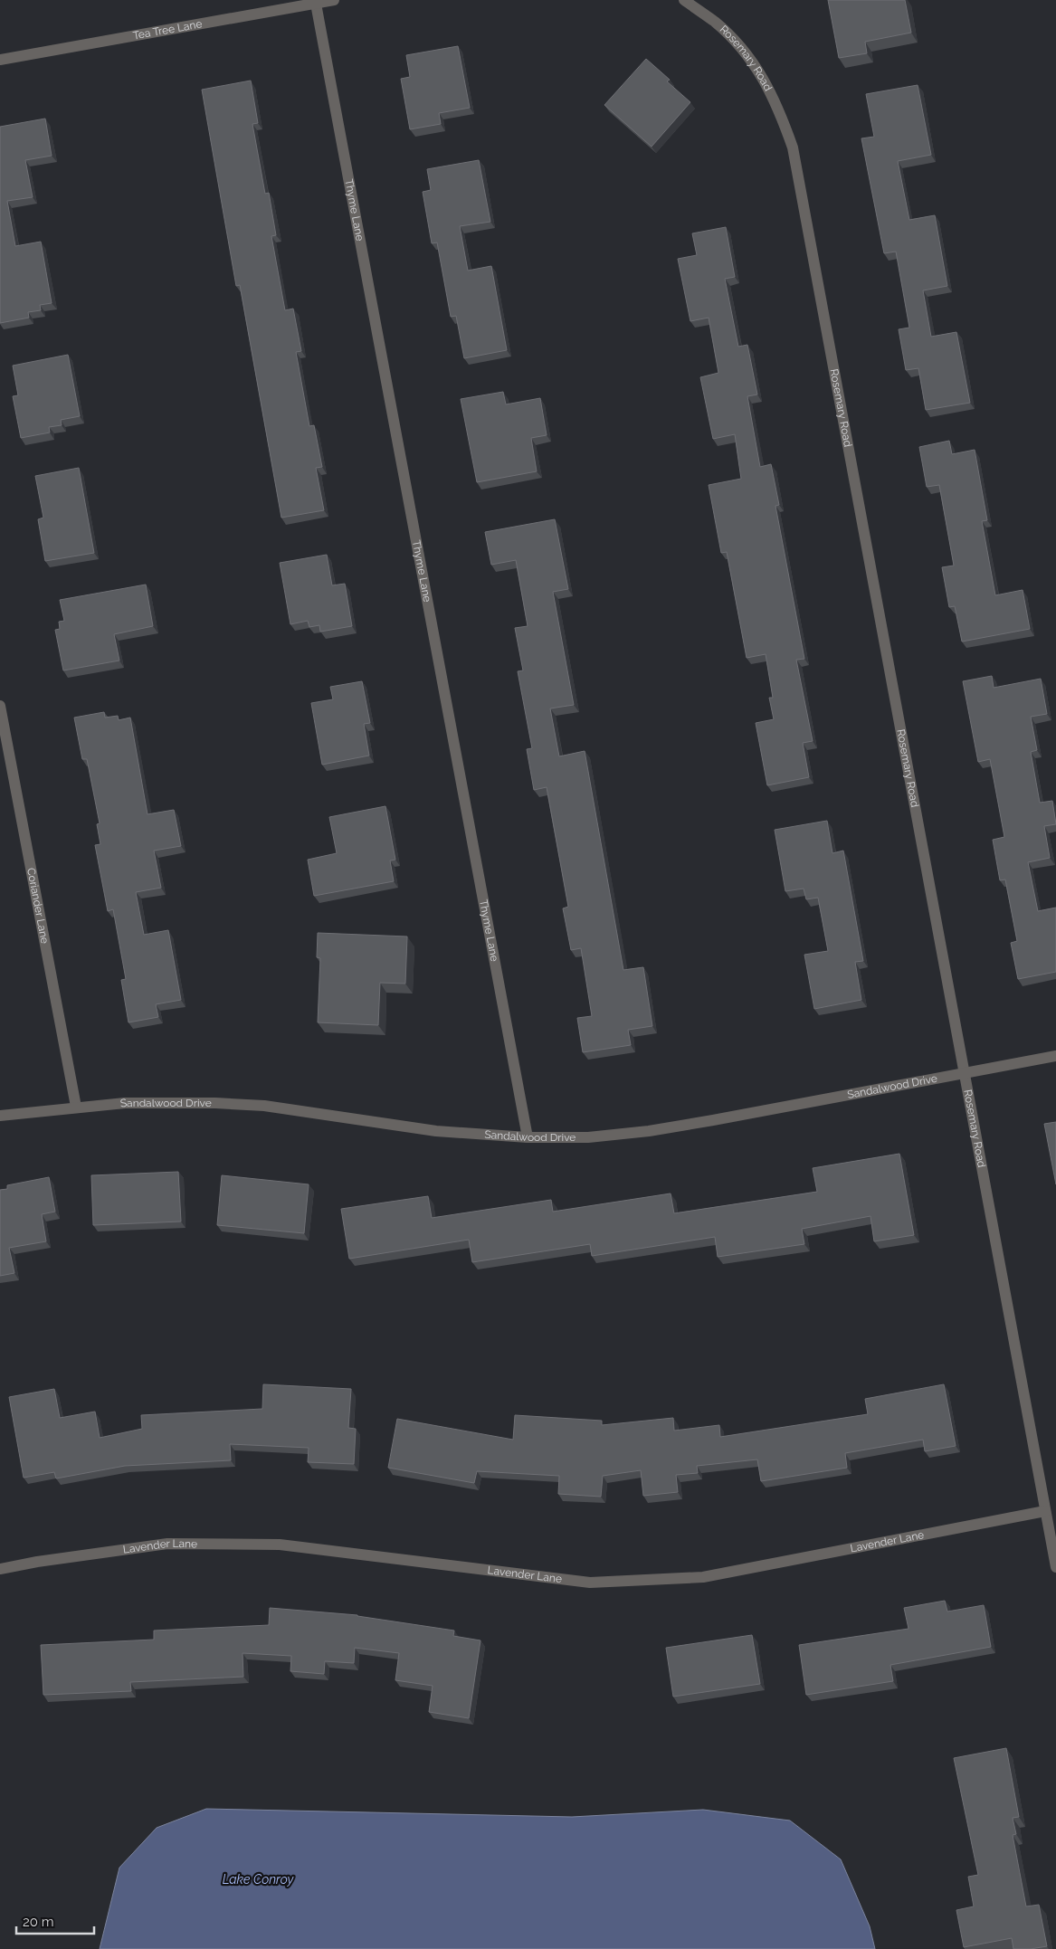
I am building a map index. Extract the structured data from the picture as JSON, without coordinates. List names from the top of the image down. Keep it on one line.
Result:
{"streets":{"street":["Tea Tree Lane","Rosemary Road","Thyme Lane","Coriander Lane","Sandalwood Drive","Lavender Lane"]},"crossings":[["Tea Tree Lane","Thyme Lane"],["Rosemary Road","Sandalwood Drive"],["Rosemary Road","Lavender Lane"],["Thyme Lane","Sandalwood Drive"],["Coriander Lane","Sandalwood Drive"]],"water":["Lake Conroy"],"scale_bar":"20 m"}
